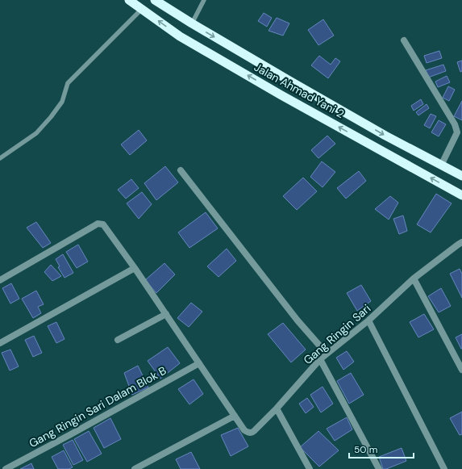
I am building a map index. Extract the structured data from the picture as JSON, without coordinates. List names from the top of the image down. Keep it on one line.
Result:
{"streets":{"highway":["Jalan Ahmad Yani 2"],"street":["Gang Ringin Sari","Gang Ringin Sari Dalam Blok B"]},"scale_bar":"50 m"}
